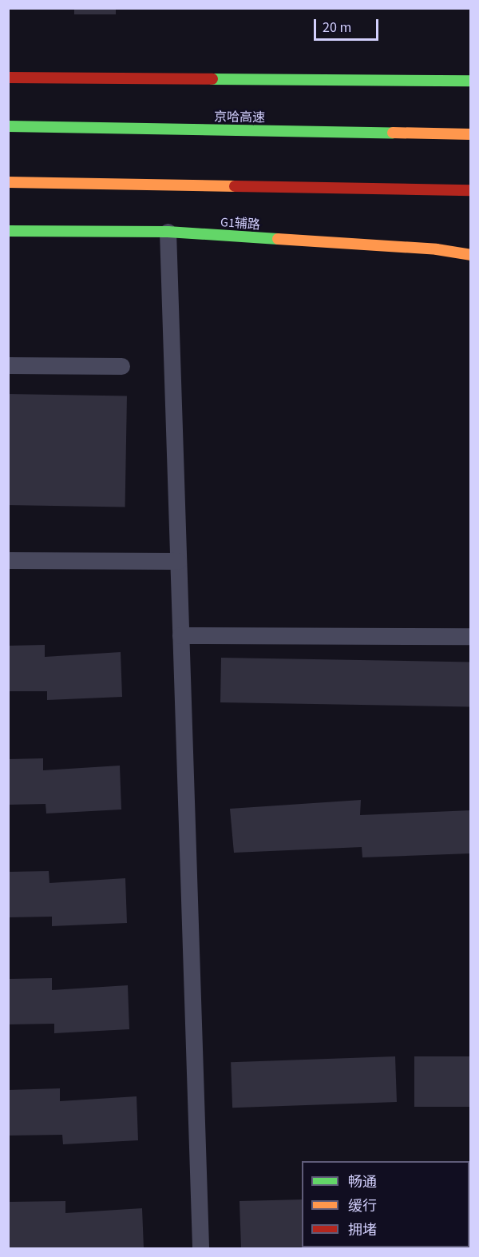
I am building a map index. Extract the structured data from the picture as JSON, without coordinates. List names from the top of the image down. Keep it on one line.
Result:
{"streets":{"main road":["京哈高速","G1辅路"]},"legend":["畅通","缓行","拥堵"],"scale_bar":"20 m"}
